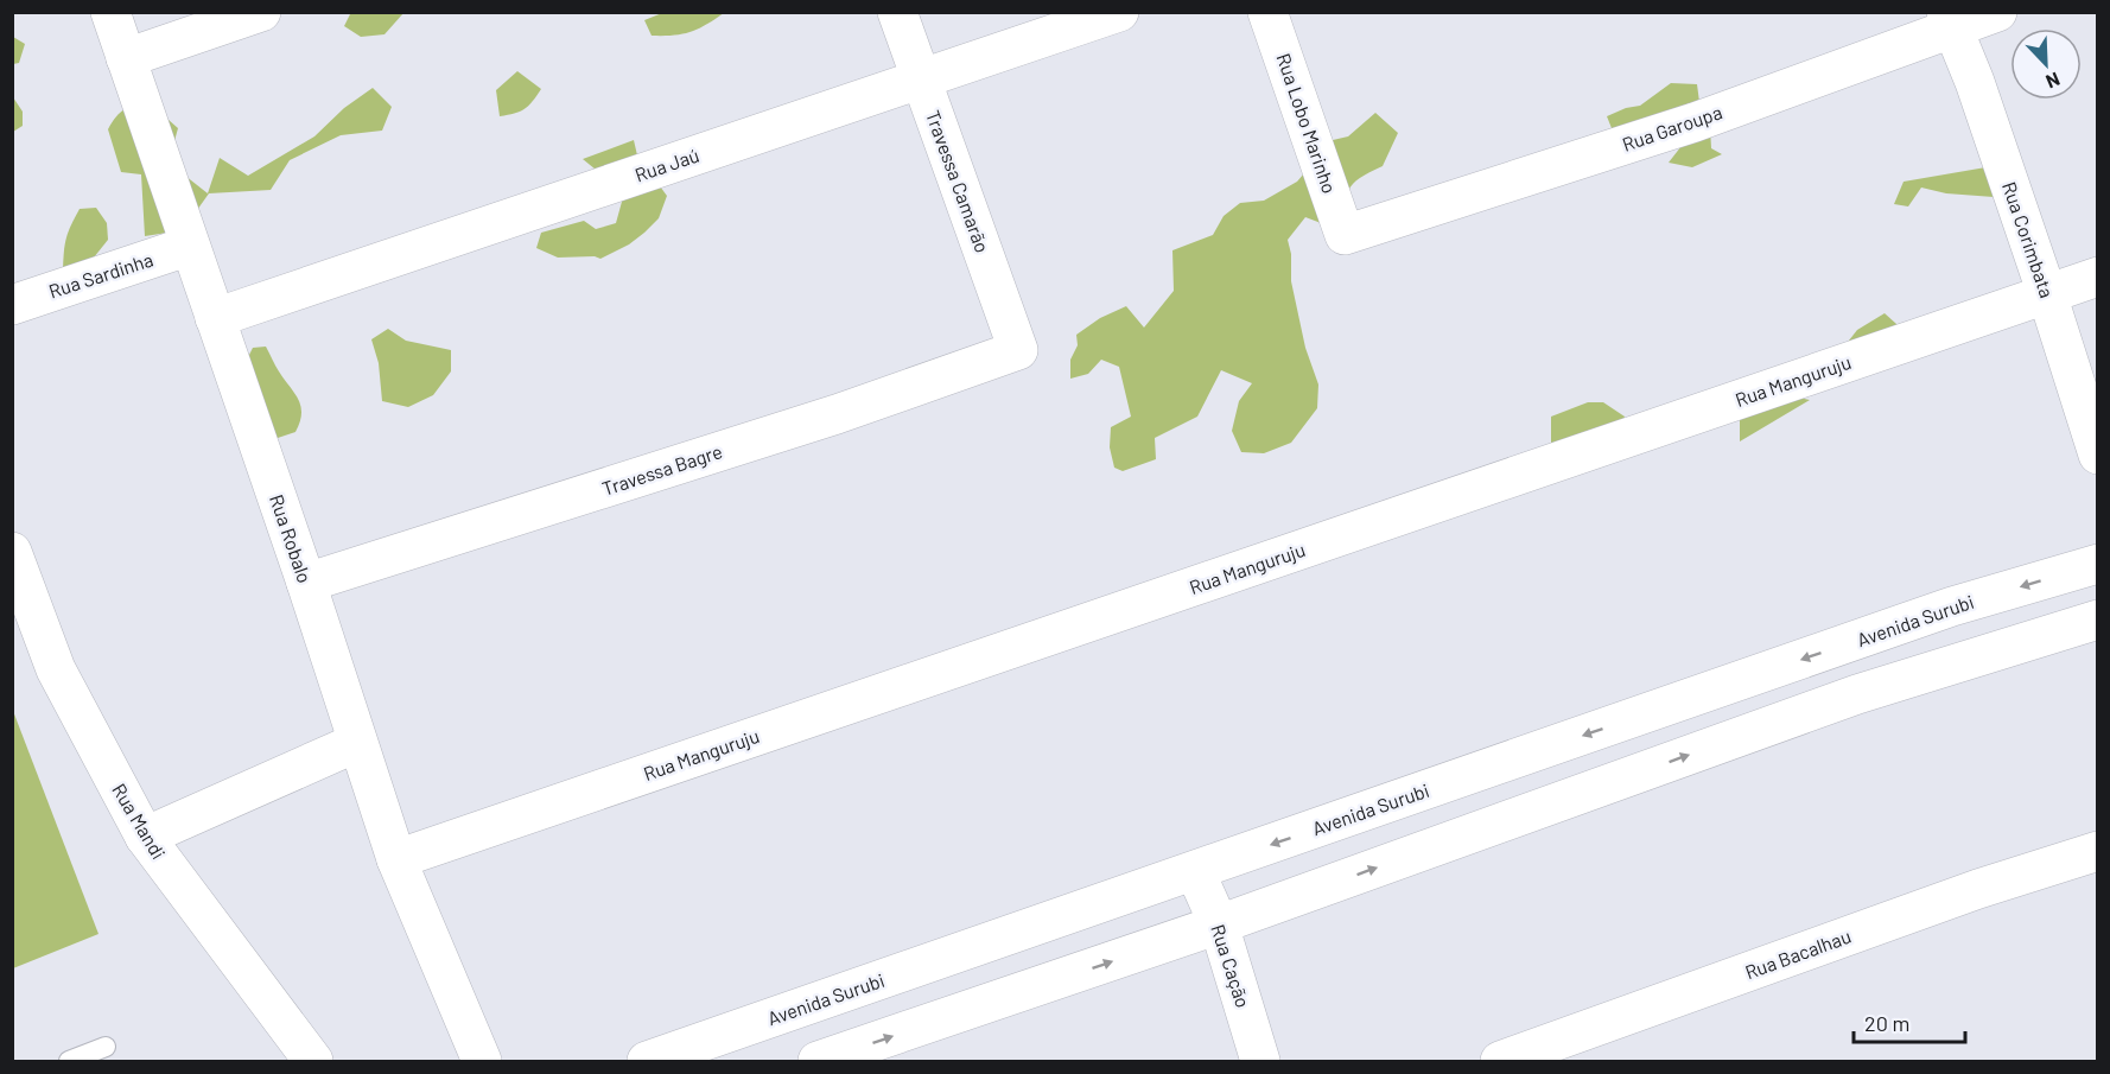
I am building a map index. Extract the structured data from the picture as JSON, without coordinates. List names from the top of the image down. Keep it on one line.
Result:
{"streets":{"street":["Rua Lobo Marinho","Rua Garoupa","Rua Jaú","Travessa Camarão","Rua Corimbata","Rua Sardinha","Rua Manguruju","Travessa Bagre","Rua Robalo","Avenida Surubi","Rua Mandi","Rua Bacalhau","Rua Cação"]},"crossings":[["Rua Lobo Marinho","Rua Garoupa"],["Rua Garoupa","Rua Corimbata"],["Rua Jaú","Travessa Camarão"],["Rua Jaú","Rua Robalo"],["Travessa Camarão","Travessa Bagre"],["Rua Corimbata","Rua Manguruju"],["Rua Sardinha","Rua Robalo"],["Rua Manguruju","Rua Robalo"],["Travessa Bagre","Rua Robalo"],["Avenida Surubi","Rua Cação"]],"scale_bar":"20 m","north":"bottom right"}
